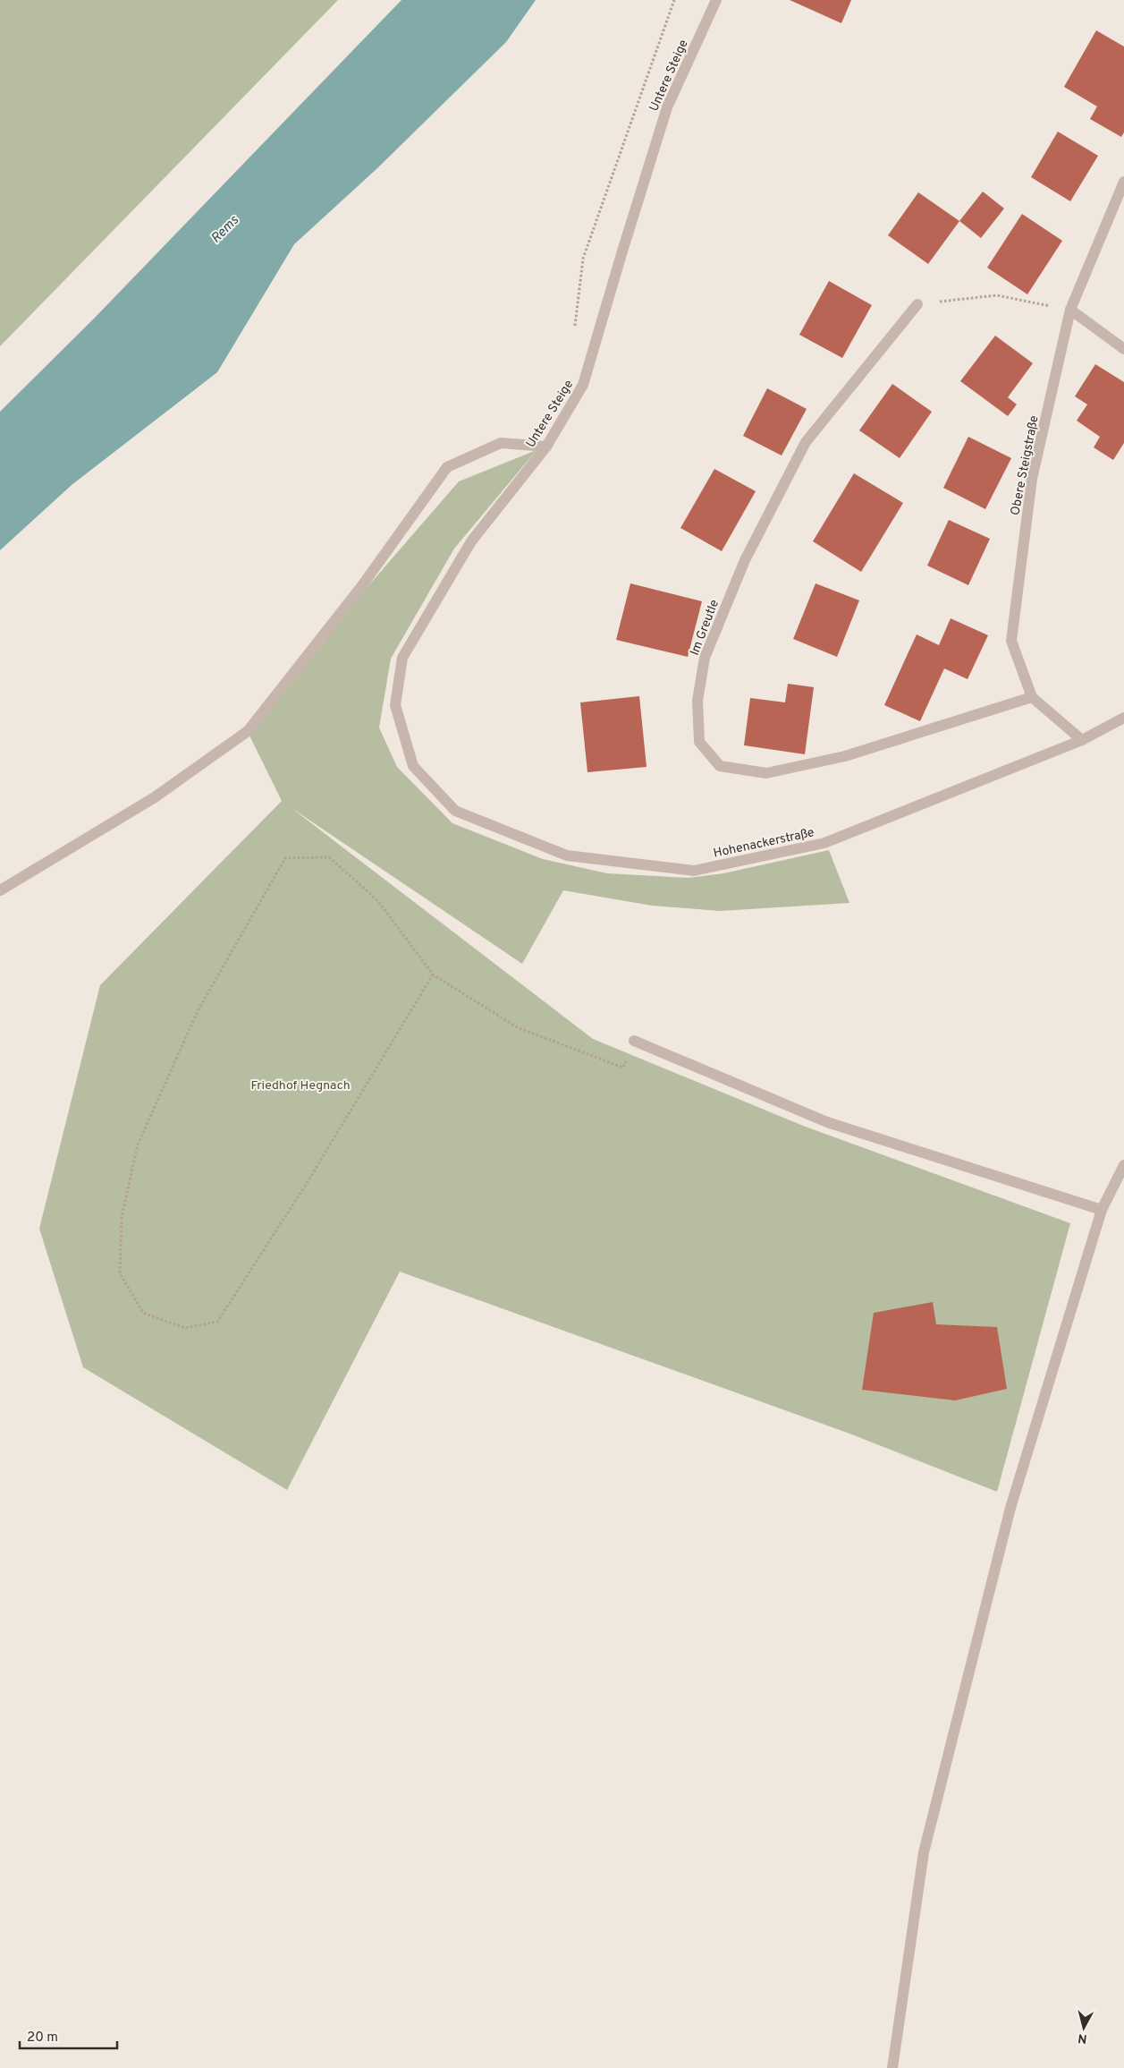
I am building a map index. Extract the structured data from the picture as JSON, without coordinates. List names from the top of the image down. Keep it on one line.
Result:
{"streets":{"street":["Untere Steige","Obere Steigstraße","Im Greutle","Hohenackerstraße"]},"crossings":[["Untere Steige","Hohenackerstraße"],["Obere Steigstraße","Im Greutle"],["Obere Steigstraße","Hohenackerstraße"]],"water":["Rems"],"parks":["Friedhof Hegnach"],"scale_bar":"20 m","north":"bottom"}
